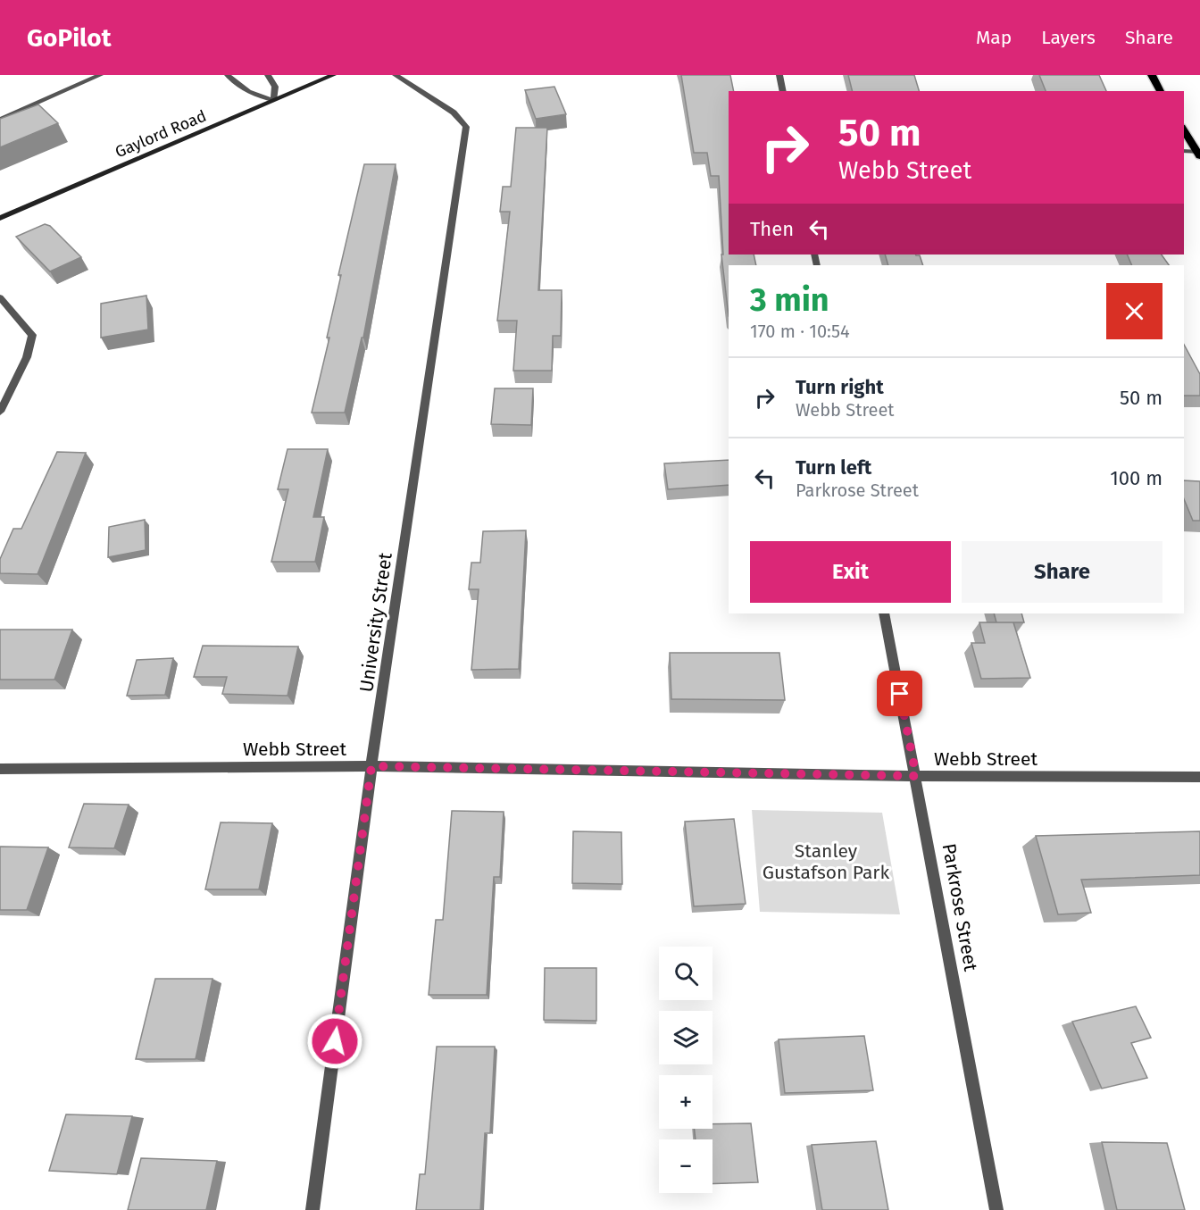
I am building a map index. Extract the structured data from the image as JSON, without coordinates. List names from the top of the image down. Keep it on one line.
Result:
{"streets":{"street":["Gaylord Road","University Street","Webb Street","Parkrose Street"]},"crossings":[["University Street","Webb Street"],["Webb Street","Parkrose Street"]],"parks":["Stanley Gustafson Park"],"page":{"header":"GoPilot","nav":["Map","Layers","Share"],"turn":["50 m","Webb Street"],"then":"Then","heading":["3 min","170 m · 10:54"],"list":[{"name":"Turn right","note":"Webb Street","value":"50 m"},{"name":"Turn left","note":"Parkrose Street","value":"100 m"}],"buttons":["Exit","Share"],"map_buttons":["+","−"]}}
